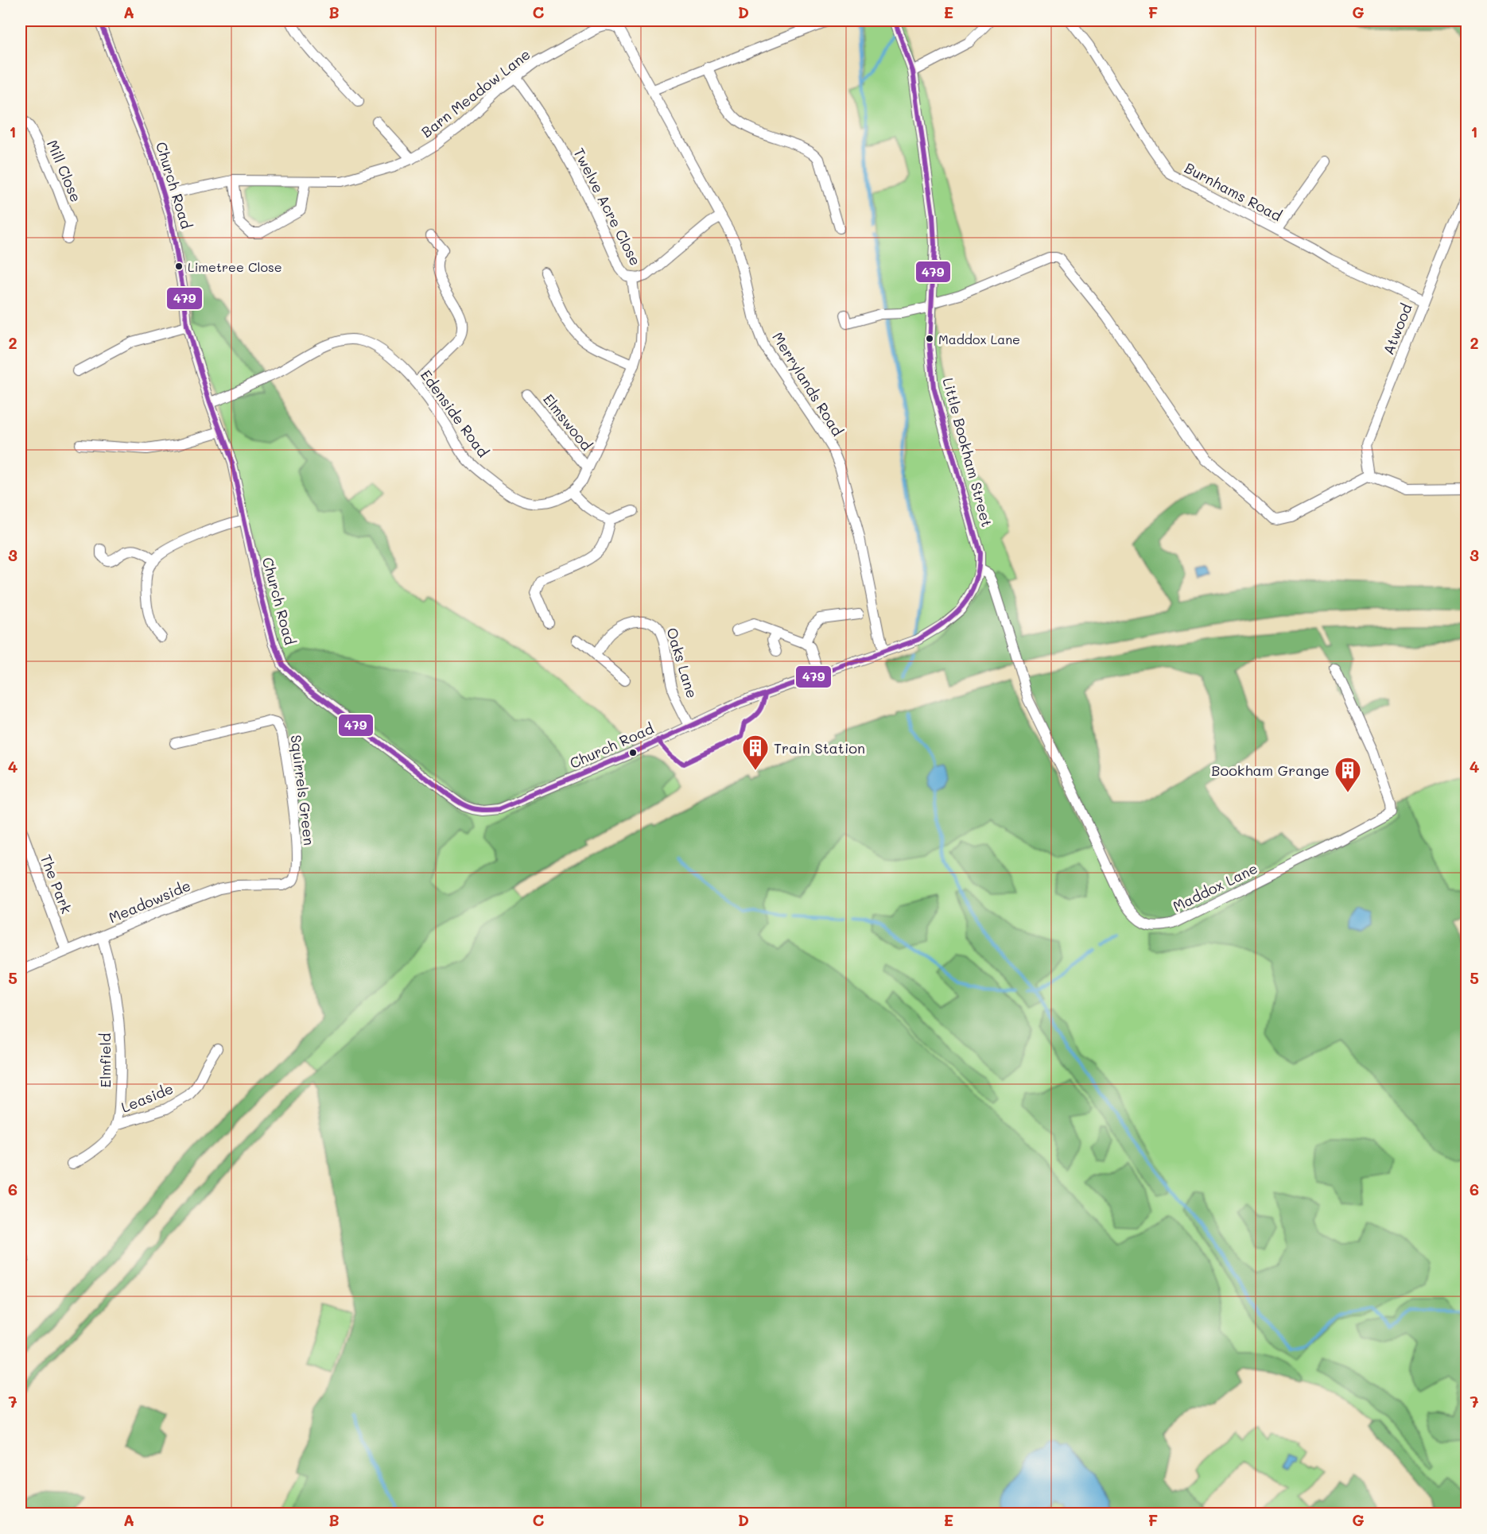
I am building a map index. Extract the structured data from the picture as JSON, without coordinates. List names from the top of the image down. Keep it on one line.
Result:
{"streets":{"street":["Barn Meadow Lane","Mill Close","Church Road","Burnhams Road","Twelve Acre Close","Atwood","Merrylands Road","Edenside Road","Elmswood","Little Bookham Street","Oaks Lane","Squirrels Green","The Park","Maddox Lane","Meadowside","Elmfield","Leaside"]},"crossings":[["Barn Meadow Lane","Church Road"],["Barn Meadow Lane","Twelve Acre Close"],["Barn Meadow Lane","Merrylands Road"],["Church Road","Merrylands Road"],["Church Road","Edenside Road"],["Church Road","Little Bookham Street"],["Church Road","Oaks Lane"],["Burnhams Road","Atwood"],["Twelve Acre Close","Merrylands Road"],["Little Bookham Street","Maddox Lane"],["Squirrels Green","Meadowside"],["The Park","Meadowside"],["Meadowside","Elmfield"],["Elmfield","Leaside"]],"places":{"other":["Limetree Close","Maddox Lane"],"building":["Train Station","Bookham Grange"]},"lines":["transit line 479"],"grid":{"columns":["A","B","C","D","E","F","G"],"rows":["1","2","3","4","5","6","7"]}}
